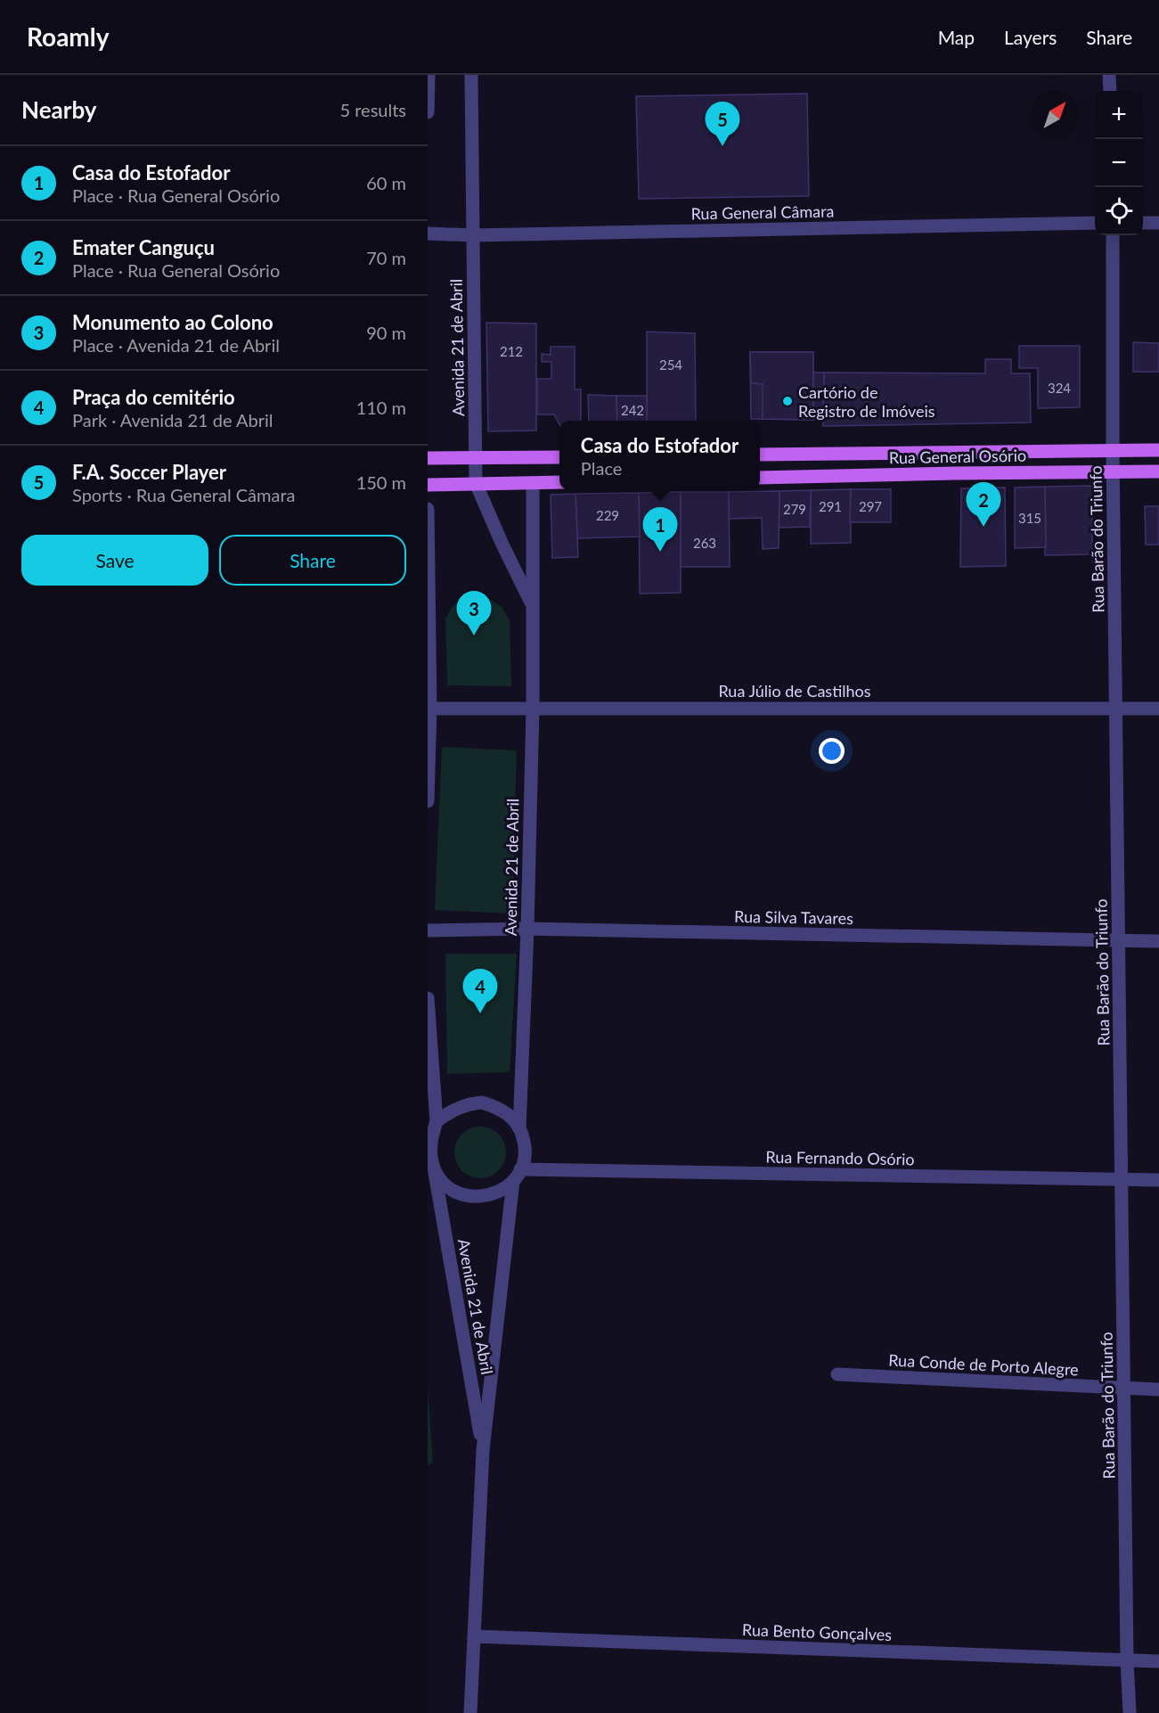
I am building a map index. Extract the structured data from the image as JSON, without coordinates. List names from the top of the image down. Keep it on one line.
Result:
{"streets":{"main road":["Rua General Osório"],"street":["Rua General Câmara","Avenida 21 de Abril","Rua Barão do Triunfo","Rua Júlio de Castilhos","Rua Silva Tavares","Rua Fernando Osório","Rua Conde de Porto Alegre","Rua Bento Gonçalves"]},"crossings":[["Rua General Câmara","Avenida 21 de Abril"],["Avenida 21 de Abril","Rua Júlio de Castilhos"],["Avenida 21 de Abril","Rua Silva Tavares"],["Avenida 21 de Abril","Rua Fernando Osório"],["Avenida 21 de Abril","Rua Bento Gonçalves"],["Rua General Osório","Rua Barão do Triunfo"],["Rua Barão do Triunfo","Rua Júlio de Castilhos"],["Rua Barão do Triunfo","Rua Silva Tavares"],["Rua Barão do Triunfo","Rua Fernando Osório"],["Rua Barão do Triunfo","Rua Conde de Porto Alegre"],["Rua Barão do Triunfo","Rua Bento Gonçalves"]],"places":["Cartório de Registro de Imóveis"],"house_numbers":["212","254","324","242","291","297","279","229","315","263"],"north":"top right","page":{"header":"Roamly","nav":["Map","Layers","Share"],"heading":["Nearby","5 results"],"map_buttons":["+","−"],"pins":["5","2","1","3","4"],"list":[{"mark":"1","name":"Casa do Estofador","note":"Place · Rua General Osório","value":"60 m"},{"mark":"2","name":"Emater Canguçu","note":"Place · Rua General Osório","value":"70 m"},{"mark":"3","name":"Monumento ao Colono","note":"Place · Avenida 21 de Abril","value":"90 m"},{"mark":"4","name":"Praça do cemitério","note":"Park · Avenida 21 de Abril","value":"110 m"},{"mark":"5","name":"F.A. Soccer Player","note":"Sports · Rua General Câmara","value":"150 m"}],"popup":["Casa do Estofador","Place"],"buttons":["Save","Share"]}}
